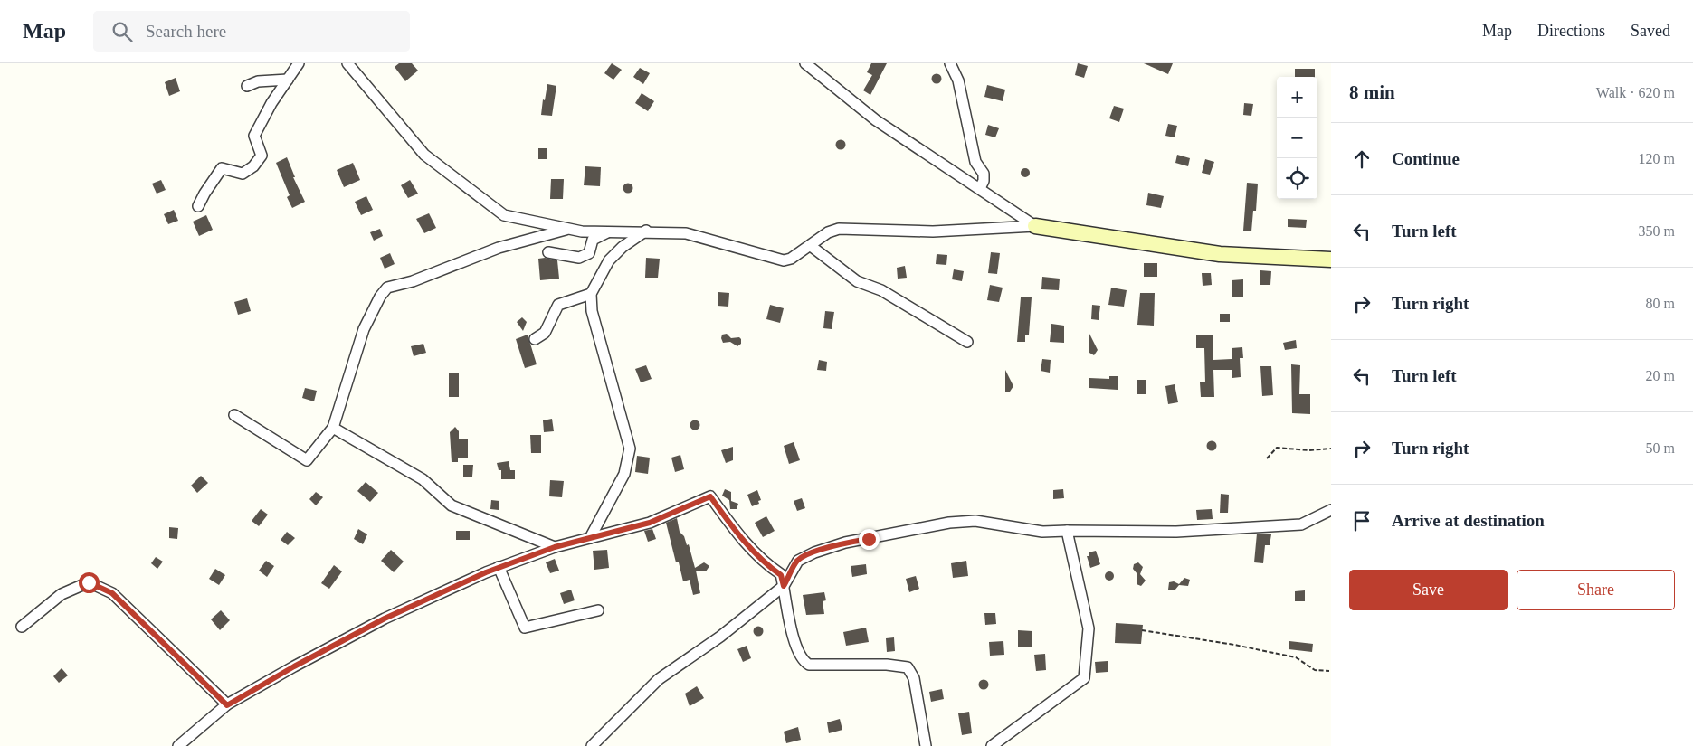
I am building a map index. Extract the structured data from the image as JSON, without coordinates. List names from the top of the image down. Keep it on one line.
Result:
{"page":{"header":"Map","search":"Search here","nav":["Map","Directions","Saved"],"heading":["8 min","Walk · 620 m"],"map_buttons":["+","−"],"list":[["Continue","120 m"],["Turn left","350 m"],["Turn right","80 m"],["Turn left","20 m"],["Turn right","50 m"],"Arrive at destination"],"buttons":["Save","Share"]}}
